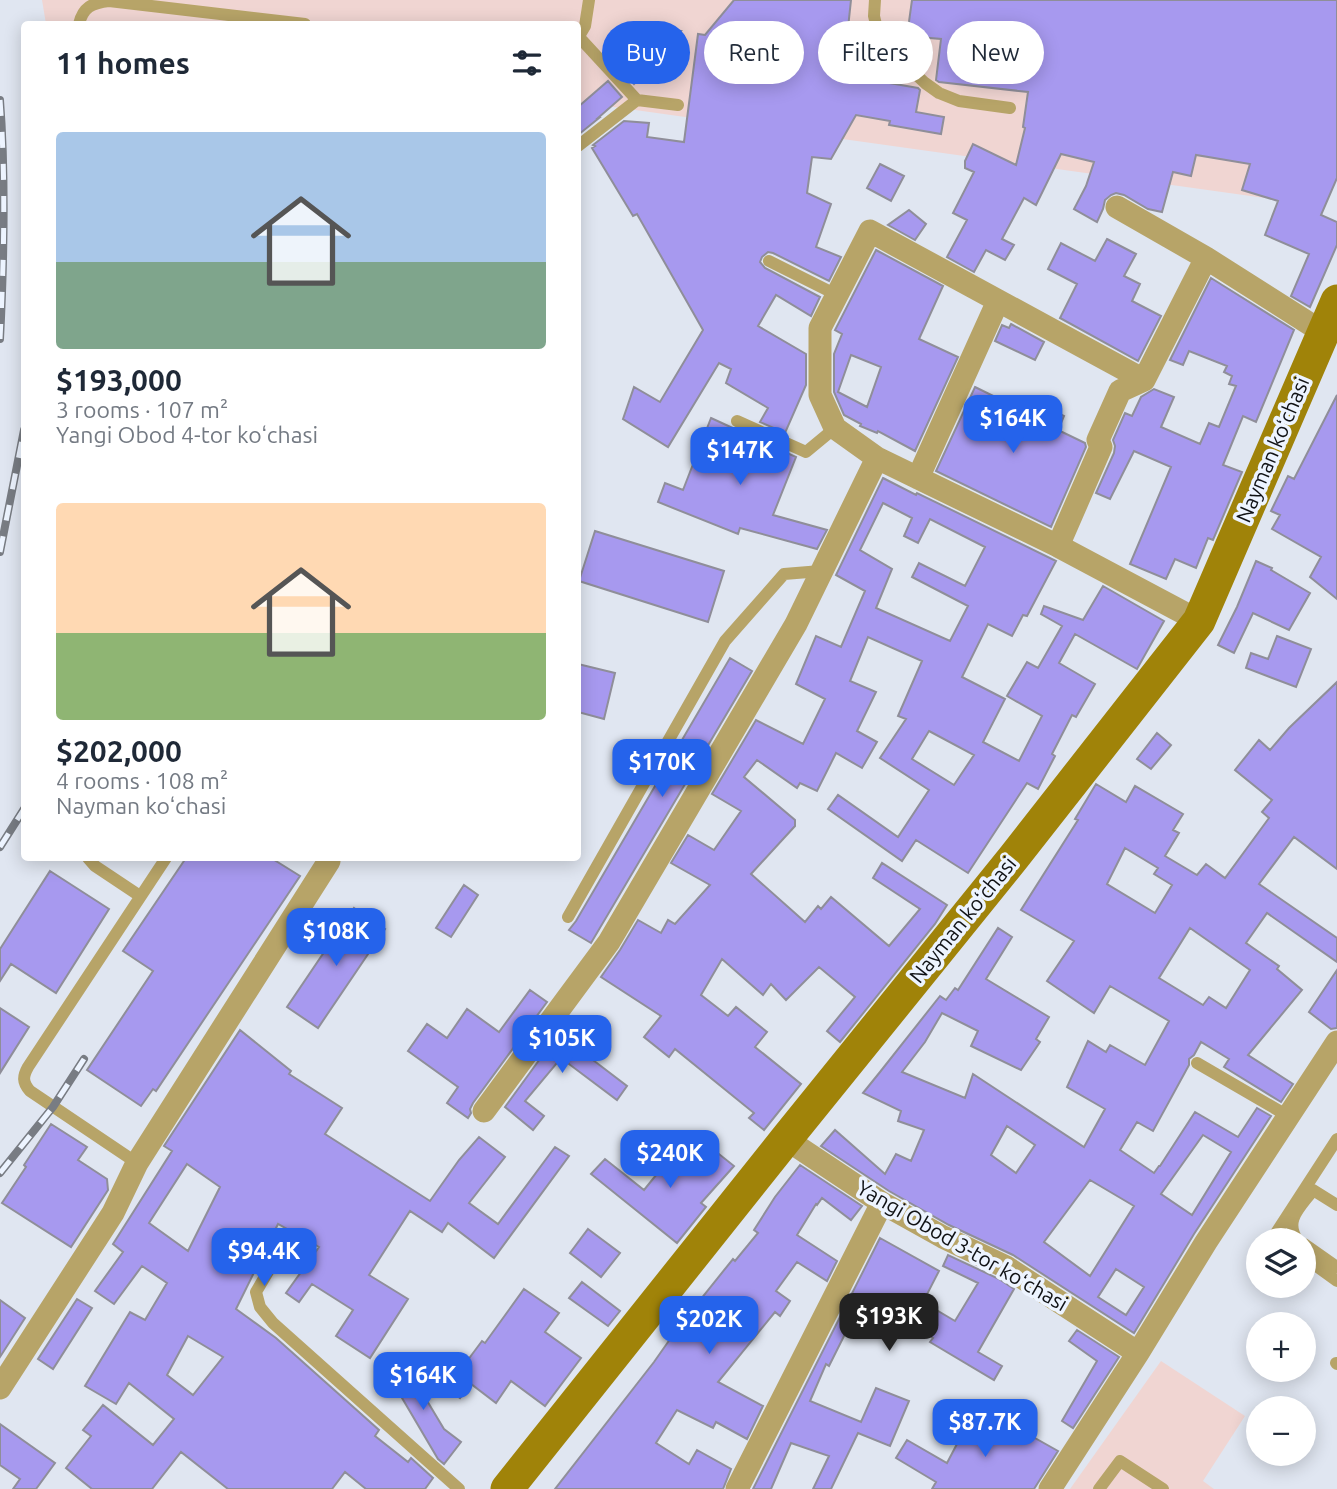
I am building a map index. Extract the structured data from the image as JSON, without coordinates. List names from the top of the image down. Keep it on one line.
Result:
{"streets":{"main road":["Nayman koʻchasi"],"street":["Yangi Obod 3-tor koʻchasi"]},"crossings":[["Nayman koʻchasi","Yangi Obod 3-tor koʻchasi"]],"page":{"chip":["Buy","Rent","Filters","New"],"heading":"11 homes","list":[{"name":"$193,000","note":"3 rooms · 107 m² · Yangi Obod 4-tor koʻchasi"},{"name":"$202,000","note":"4 rooms · 108 m² · Nayman koʻchasi"}],"price":["$164K","$147K","$170K","$108K","$105K","$240K","$94.4K","$193K","$202K","$164K","$87.7K"],"map_buttons":["+","−"]}}
